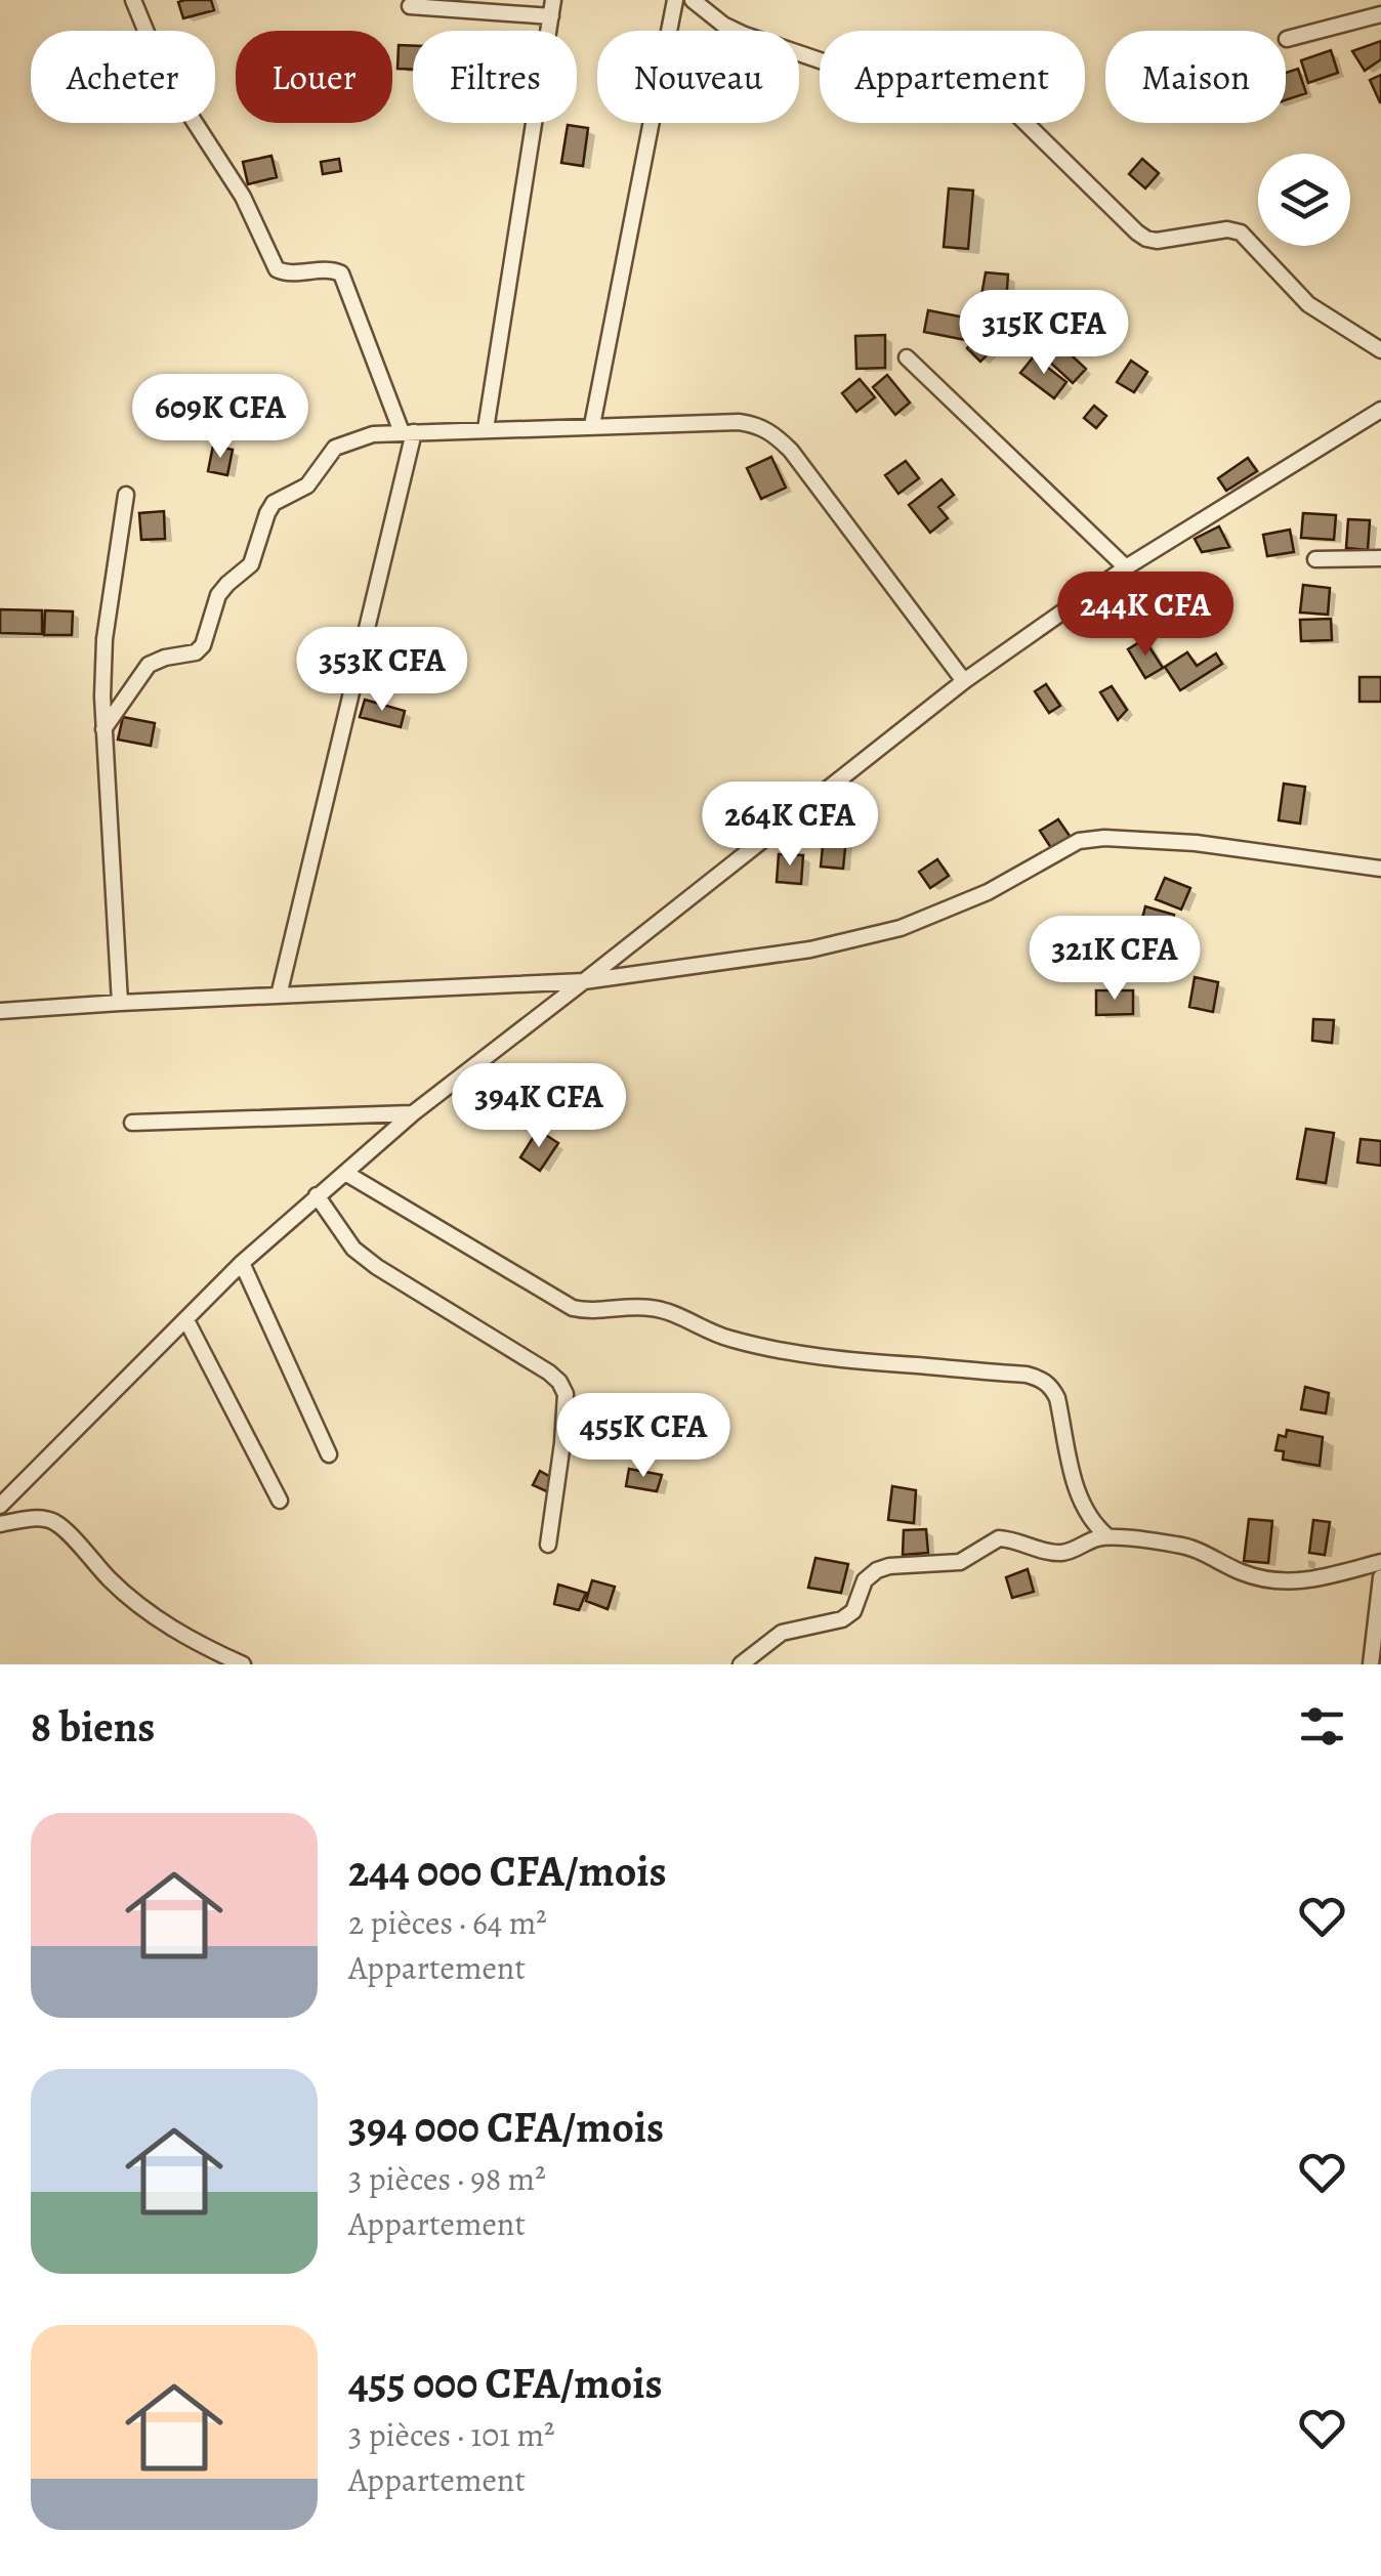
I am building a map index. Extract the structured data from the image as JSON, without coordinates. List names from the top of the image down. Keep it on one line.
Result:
{"page":{"chip":["Acheter","Louer","Filtres","Nouveau","Appartement","Maison"],"price":["315K CFA","609K CFA","244K CFA","353K CFA","264K CFA","321K CFA","394K CFA","455K CFA"],"heading":"8 biens","list":[{"name":"244 000 CFA/mois","note":"2 pièces · 64 m² · Appartement"},{"name":"394 000 CFA/mois","note":"3 pièces · 98 m² · Appartement"},{"name":"455 000 CFA/mois","note":"3 pièces · 101 m² · Appartement"}]}}
